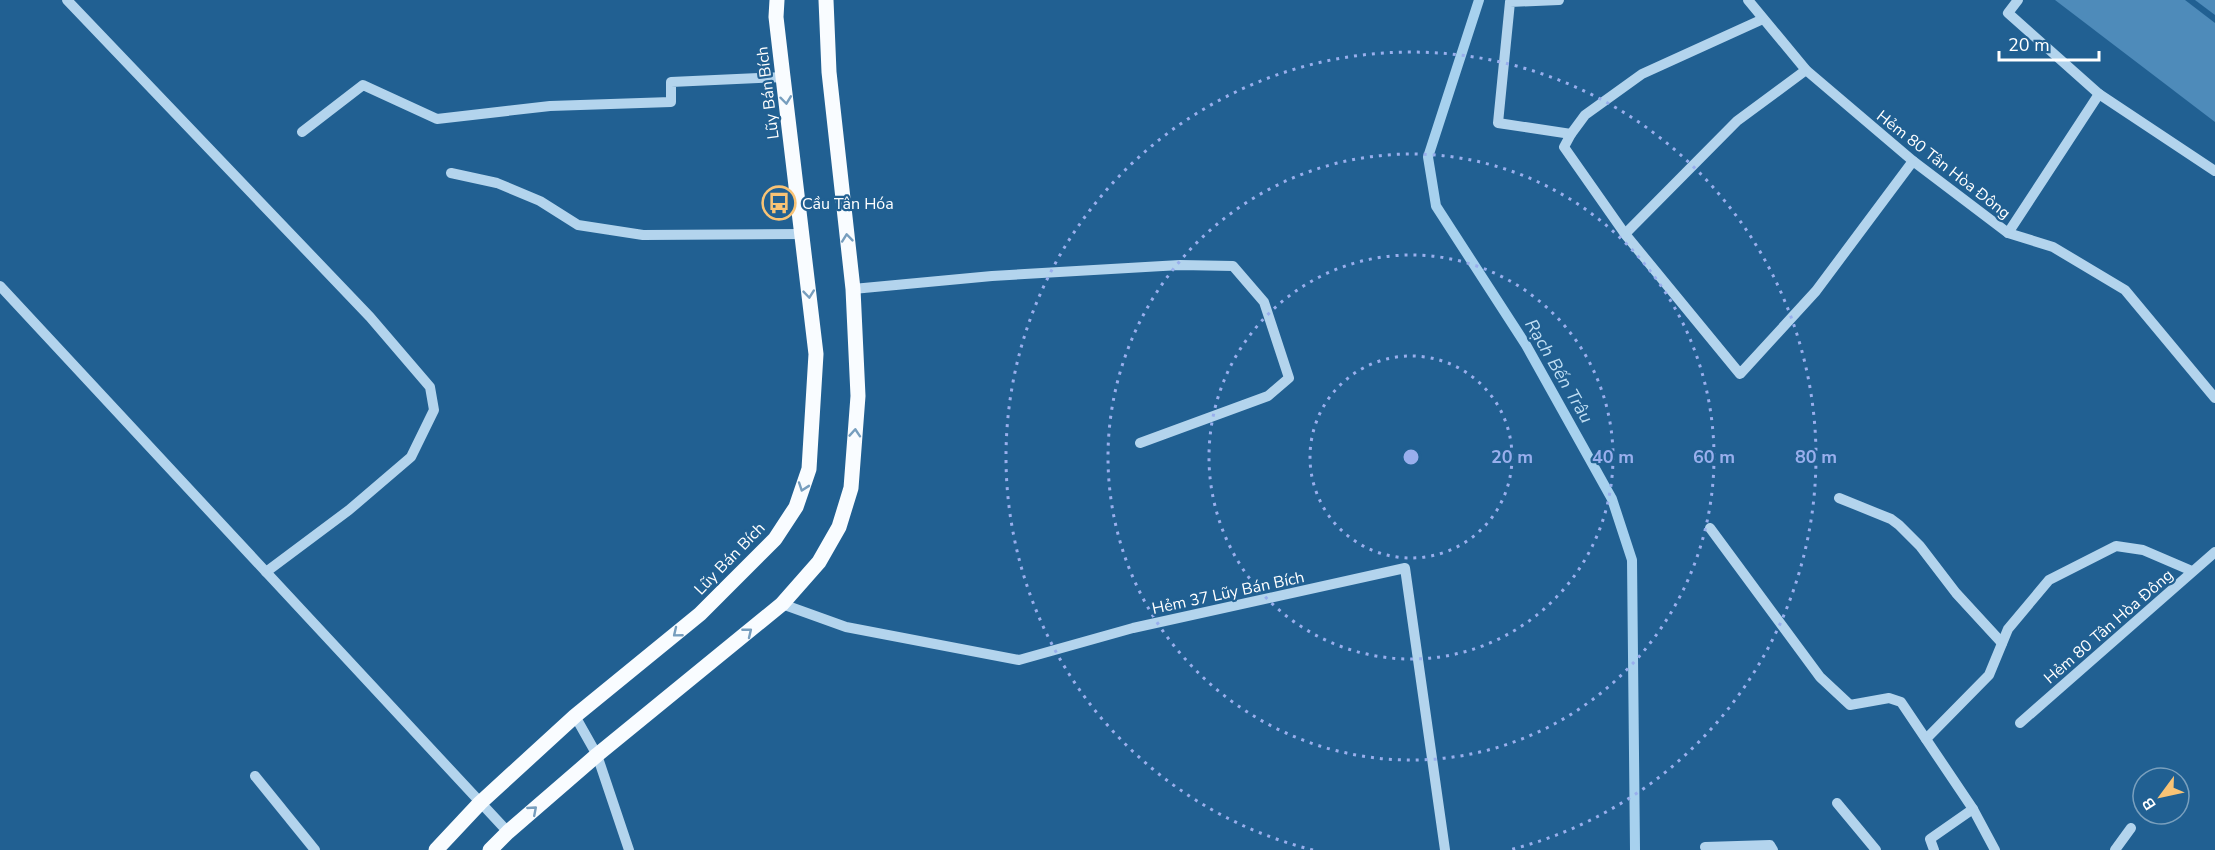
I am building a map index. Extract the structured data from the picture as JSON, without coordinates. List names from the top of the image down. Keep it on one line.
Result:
{"streets":{"main road":["Lũy Bán Bích"],"street":["Hẻm 80 Tân Hòa Đông","Hẻm 37 Lũy Bán Bích"]},"water":["Rạch Bến Trâu"],"places":{"bus stop":["Cầu Tân Hóa"]},"scale_bar":"20 m","north":"bottom left","rings":["20 m","40 m","60 m","80 m"]}
